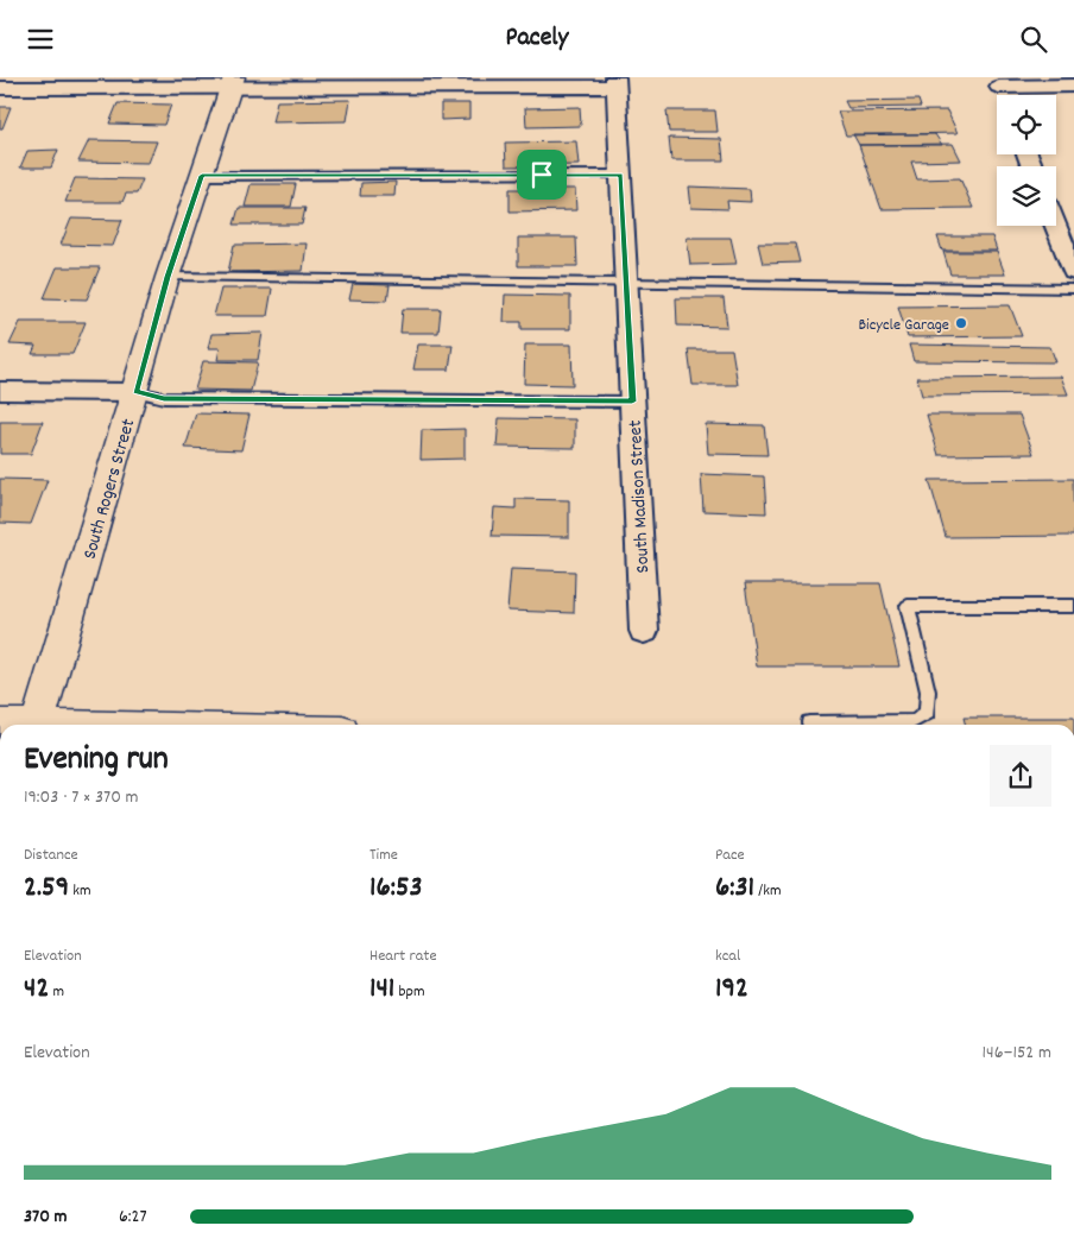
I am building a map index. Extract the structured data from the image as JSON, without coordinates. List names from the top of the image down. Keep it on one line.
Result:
{"streets":{"street":["South Rogers Street","South Madison Street"]},"places":["Bicycle Garage"],"page":{"header":"Pacely","heading":["Evening run","19:03 · 7 × 370 m"],"stats":[["Distance","2.59 km"],["Time","16:53"],["Pace","6:31 /km"],["Elevation","42 m"],["Heart rate","141 bpm"],["kcal","192"]],"chart":["Elevation","146–152 m"],"list":[{"name":"370 m","note":"6:27"}]}}
